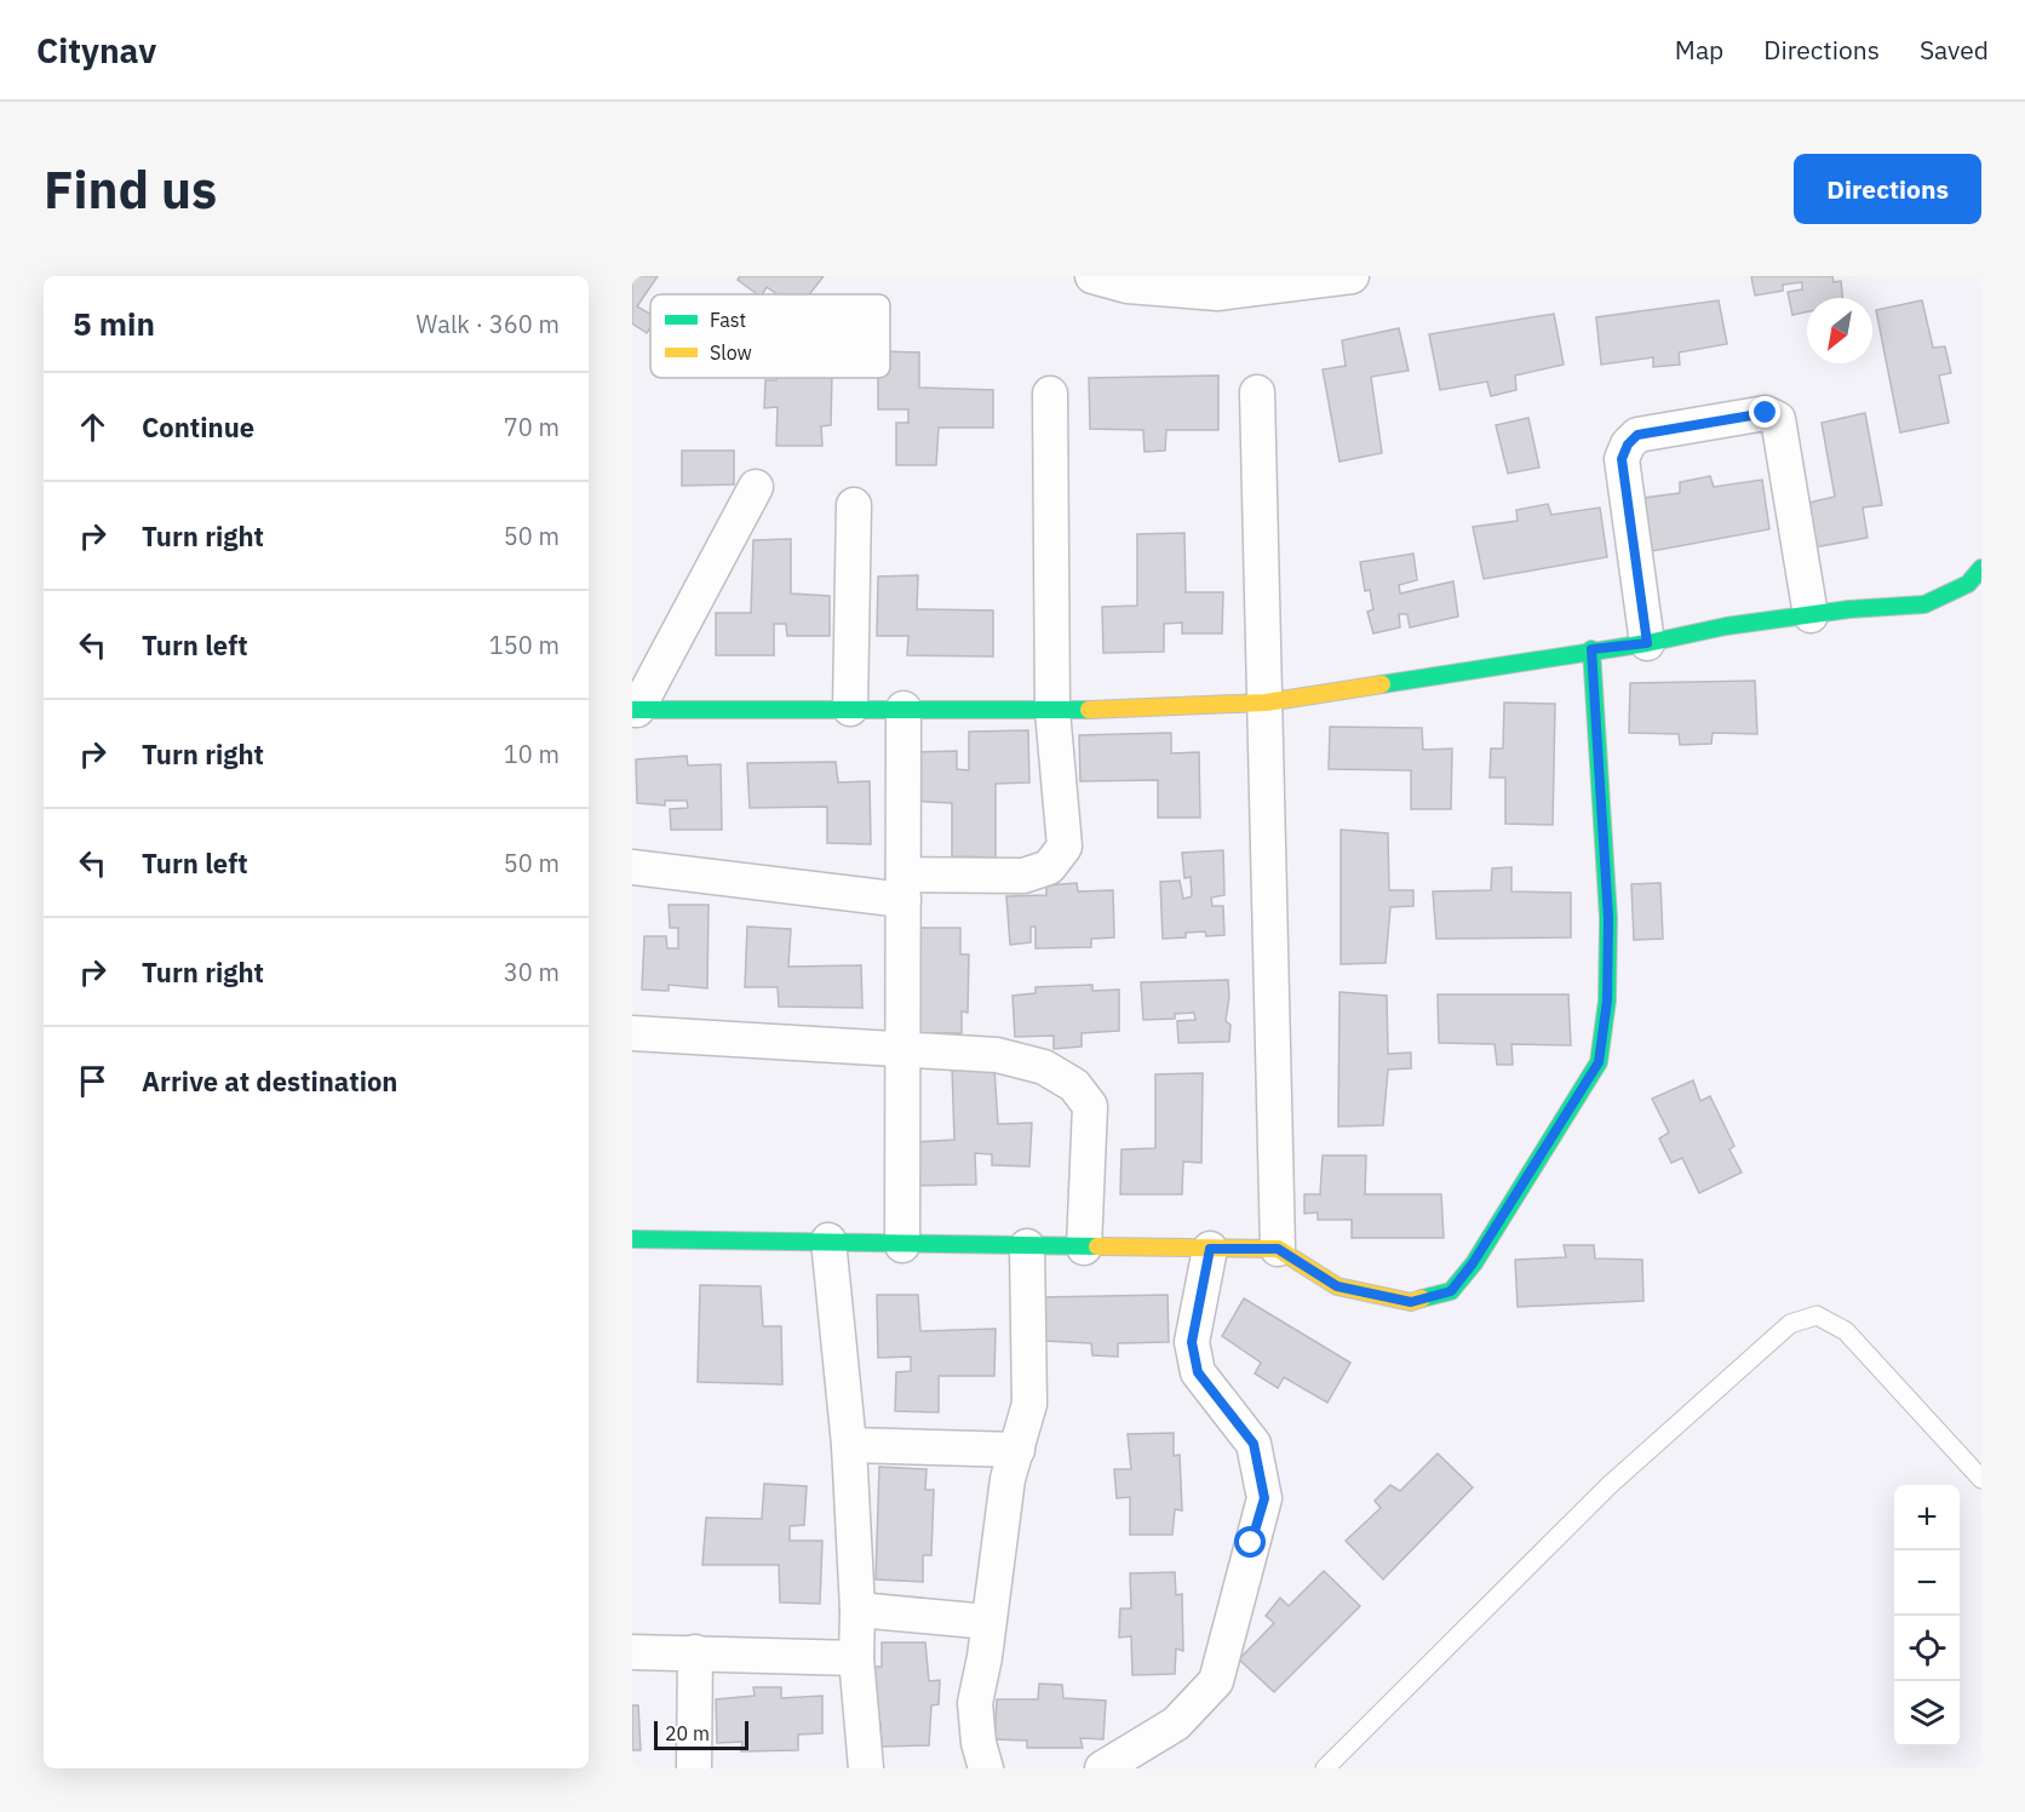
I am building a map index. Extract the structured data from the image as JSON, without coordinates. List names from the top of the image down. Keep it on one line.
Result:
{"legend":["Fast","Slow"],"scale_bar":"20 m","north":"bottom left","page":{"header":"Citynav","nav":["Map","Directions","Saved"],"buttons":"Directions","title":"Find us","heading":["5 min","Walk · 360 m"],"list":[["Continue","70 m"],["Turn right","50 m"],["Turn left","150 m"],["Turn right","10 m"],["Turn left","50 m"],["Turn right","30 m"],"Arrive at destination"],"map_buttons":["+","−"],"scale":"20 m"}}
